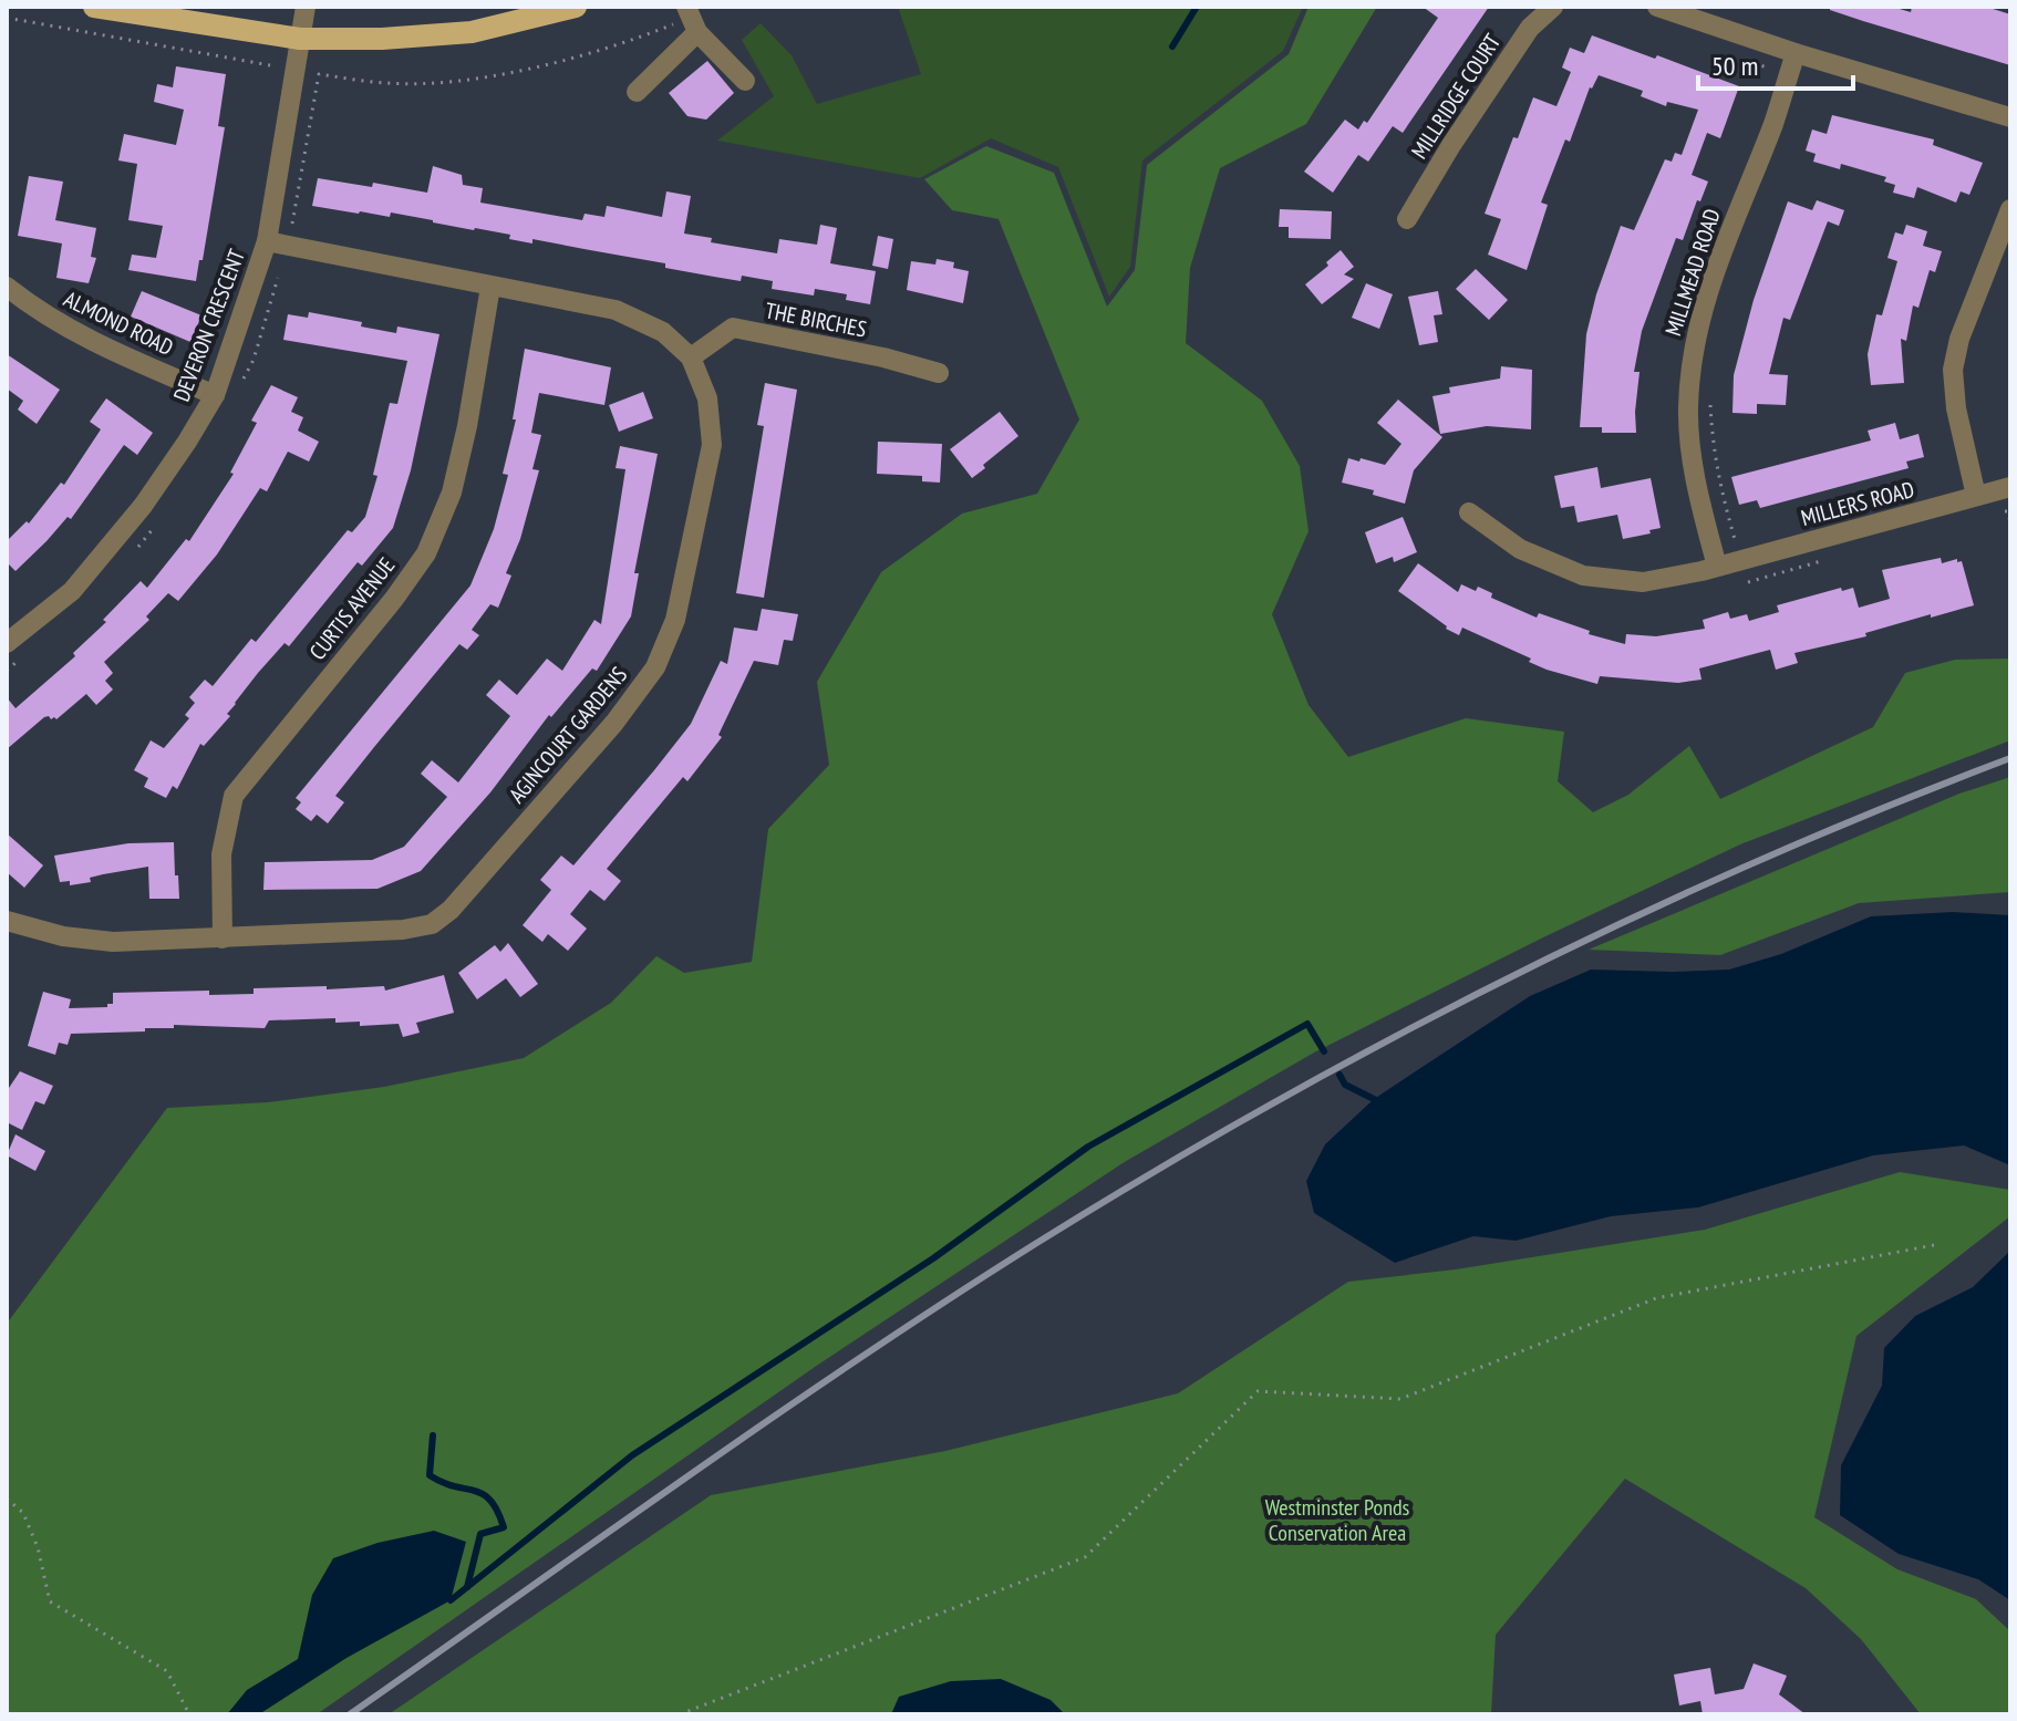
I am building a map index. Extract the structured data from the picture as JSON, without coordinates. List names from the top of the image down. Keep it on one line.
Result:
{"streets":{"street":["MILLRIDGE COURT","MILLMEAD ROAD","THE BIRCHES","ALMOND ROAD","DEVERON CRESCENT","MILLERS ROAD","CURTIS AVENUE","AGINCOURT GARDENS"]},"crossings":[["MILLMEAD ROAD","MILLERS ROAD"],["THE BIRCHES","AGINCOURT GARDENS"],["ALMOND ROAD","DEVERON CRESCENT"],["DEVERON CRESCENT","AGINCOURT GARDENS"],["CURTIS AVENUE","AGINCOURT GARDENS"]],"parks":["Westminster Ponds Conservation Area"],"scale_bar":"50 m"}
